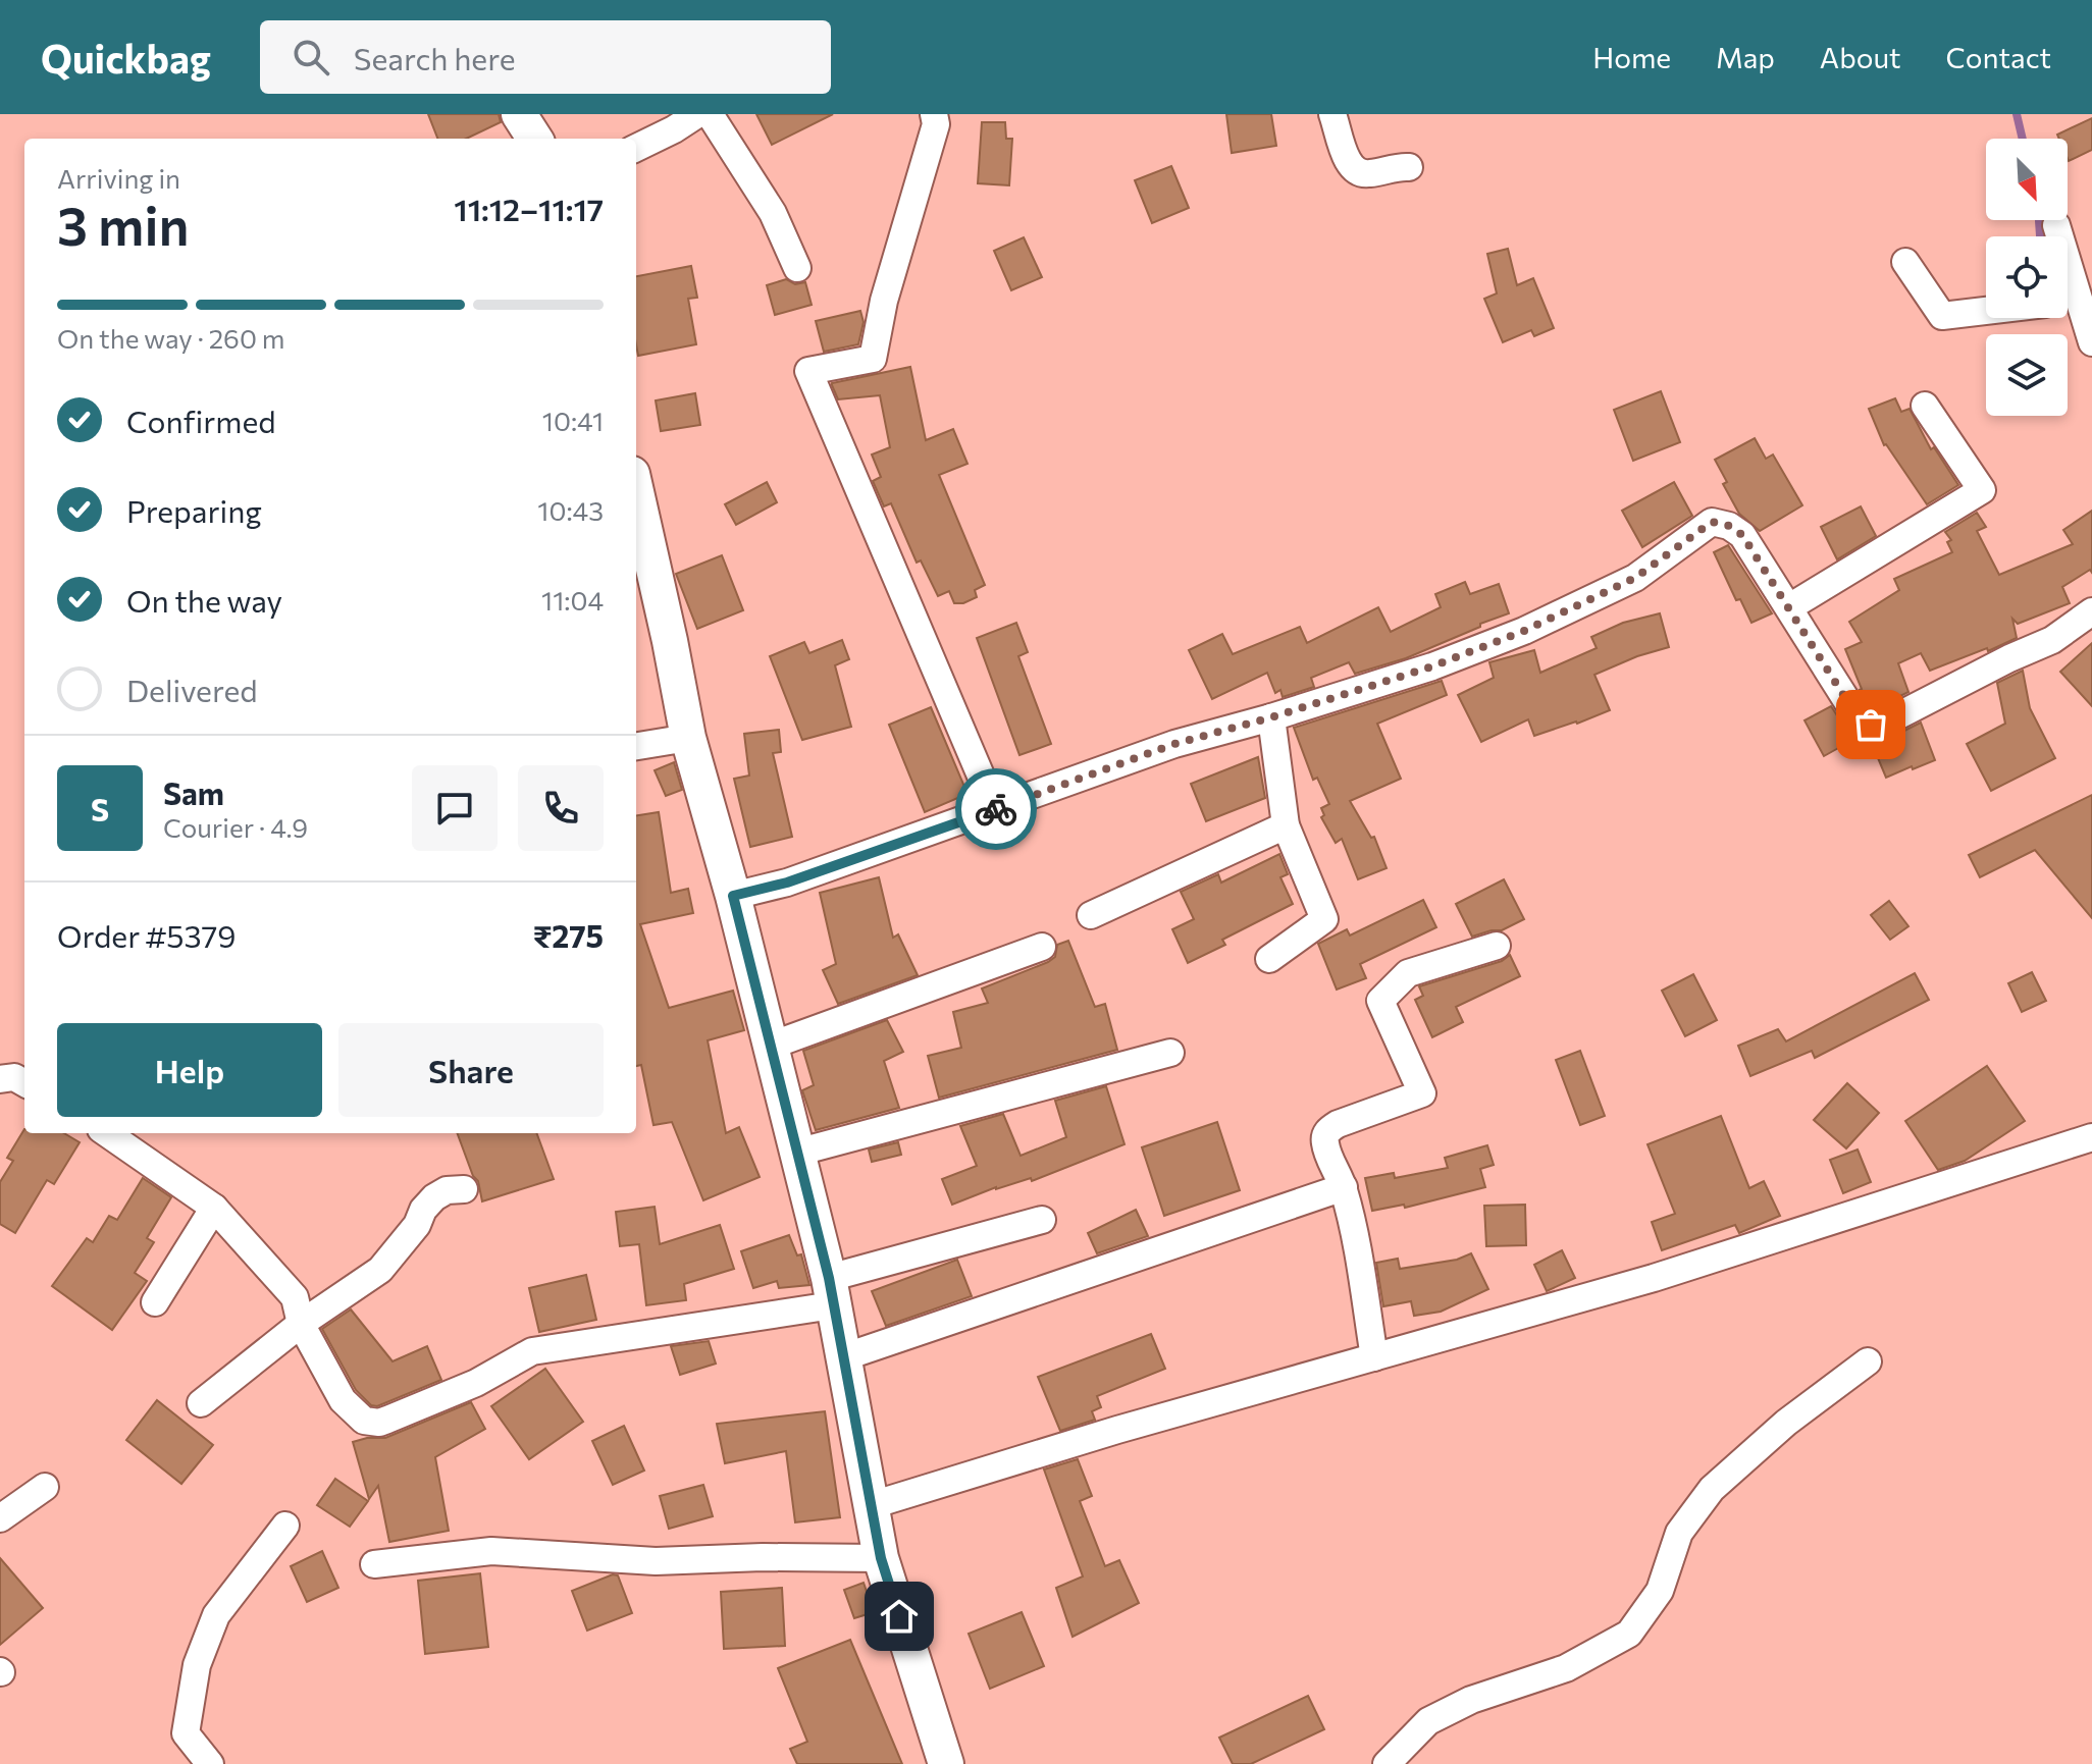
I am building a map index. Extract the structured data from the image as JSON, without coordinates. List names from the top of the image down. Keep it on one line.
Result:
{"north":"bottom right","page":{"header":"Quickbag","search":"Search here","nav":["Home","Map","About","Contact"],"heading":["3 min","Arriving in","11:12–11:17"],"panel":["Sam","Courier · 4.9","Order #5379","₹275"],"bar":"On the way · 260 m","list":[["Confirmed","10:41"],["Preparing","10:43"],["On the way","11:04"],"Delivered"],"round":"S","buttons":["Help","Share"]}}
